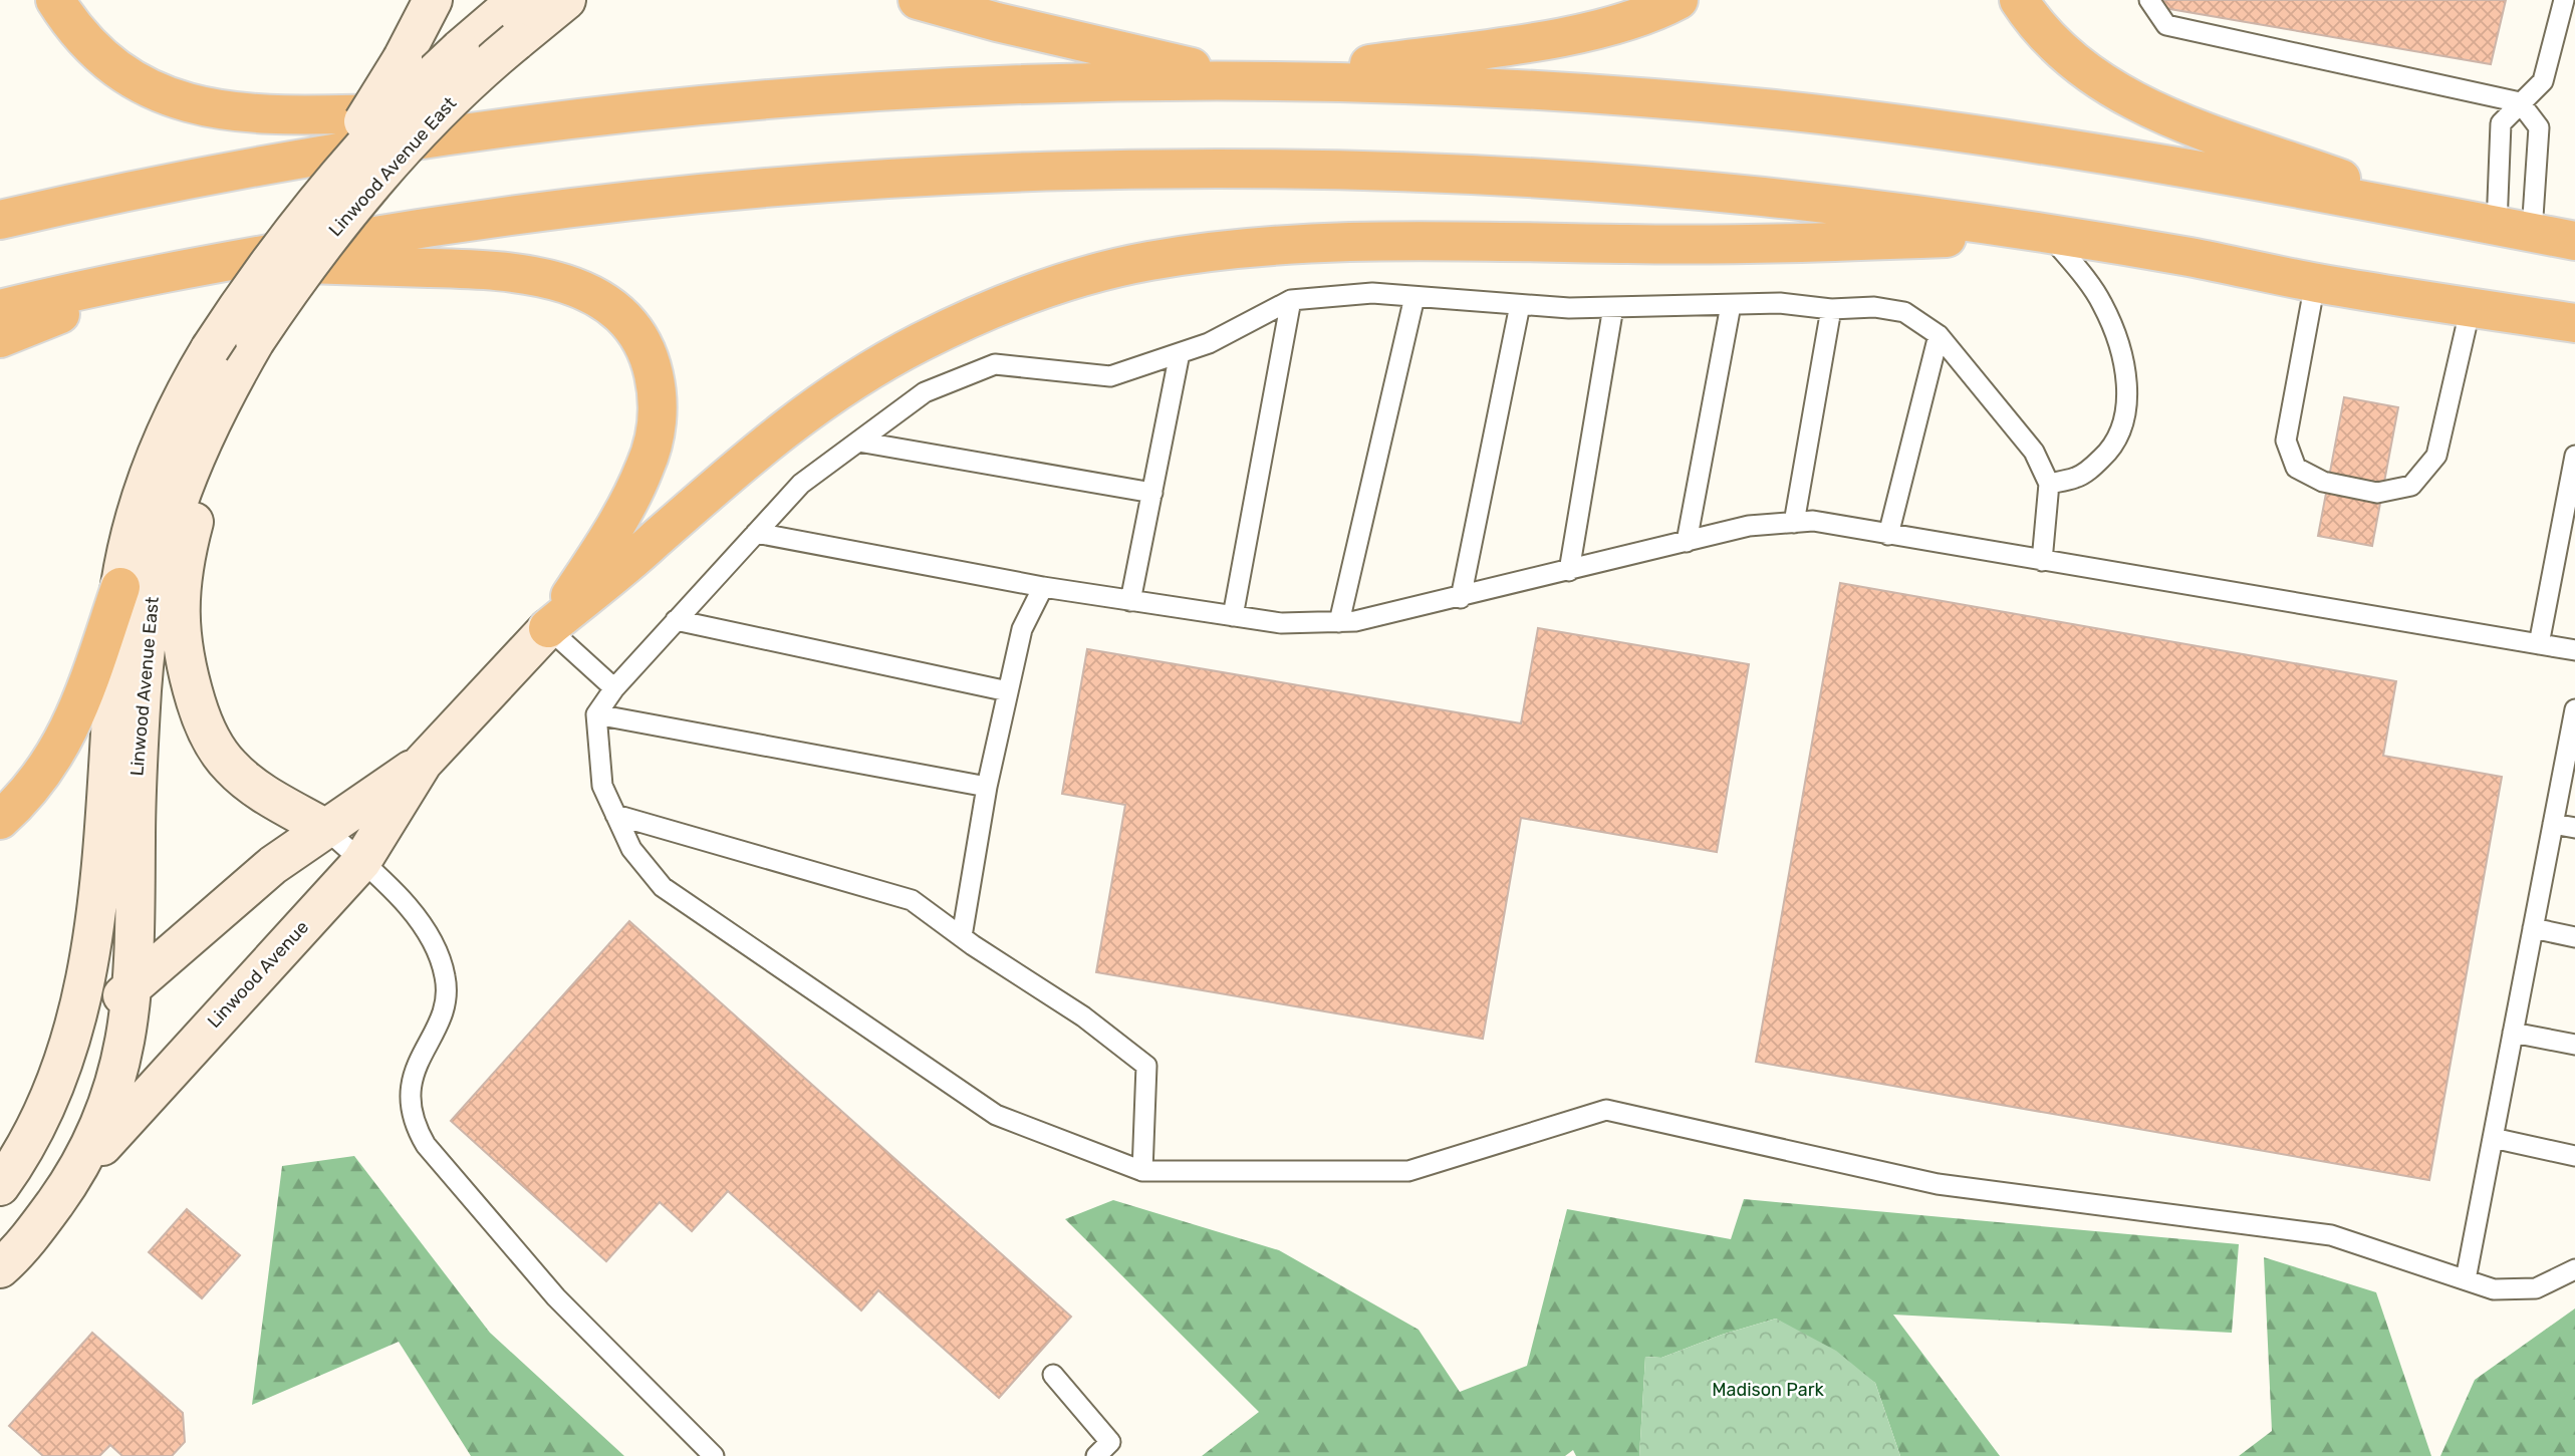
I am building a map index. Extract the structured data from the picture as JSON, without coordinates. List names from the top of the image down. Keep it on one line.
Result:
{"streets":{"main road":["Linwood Avenue East","Linwood Avenue"]},"crossings":[["Linwood Avenue East","Linwood Avenue"]],"parks":["Madison Park"]}
